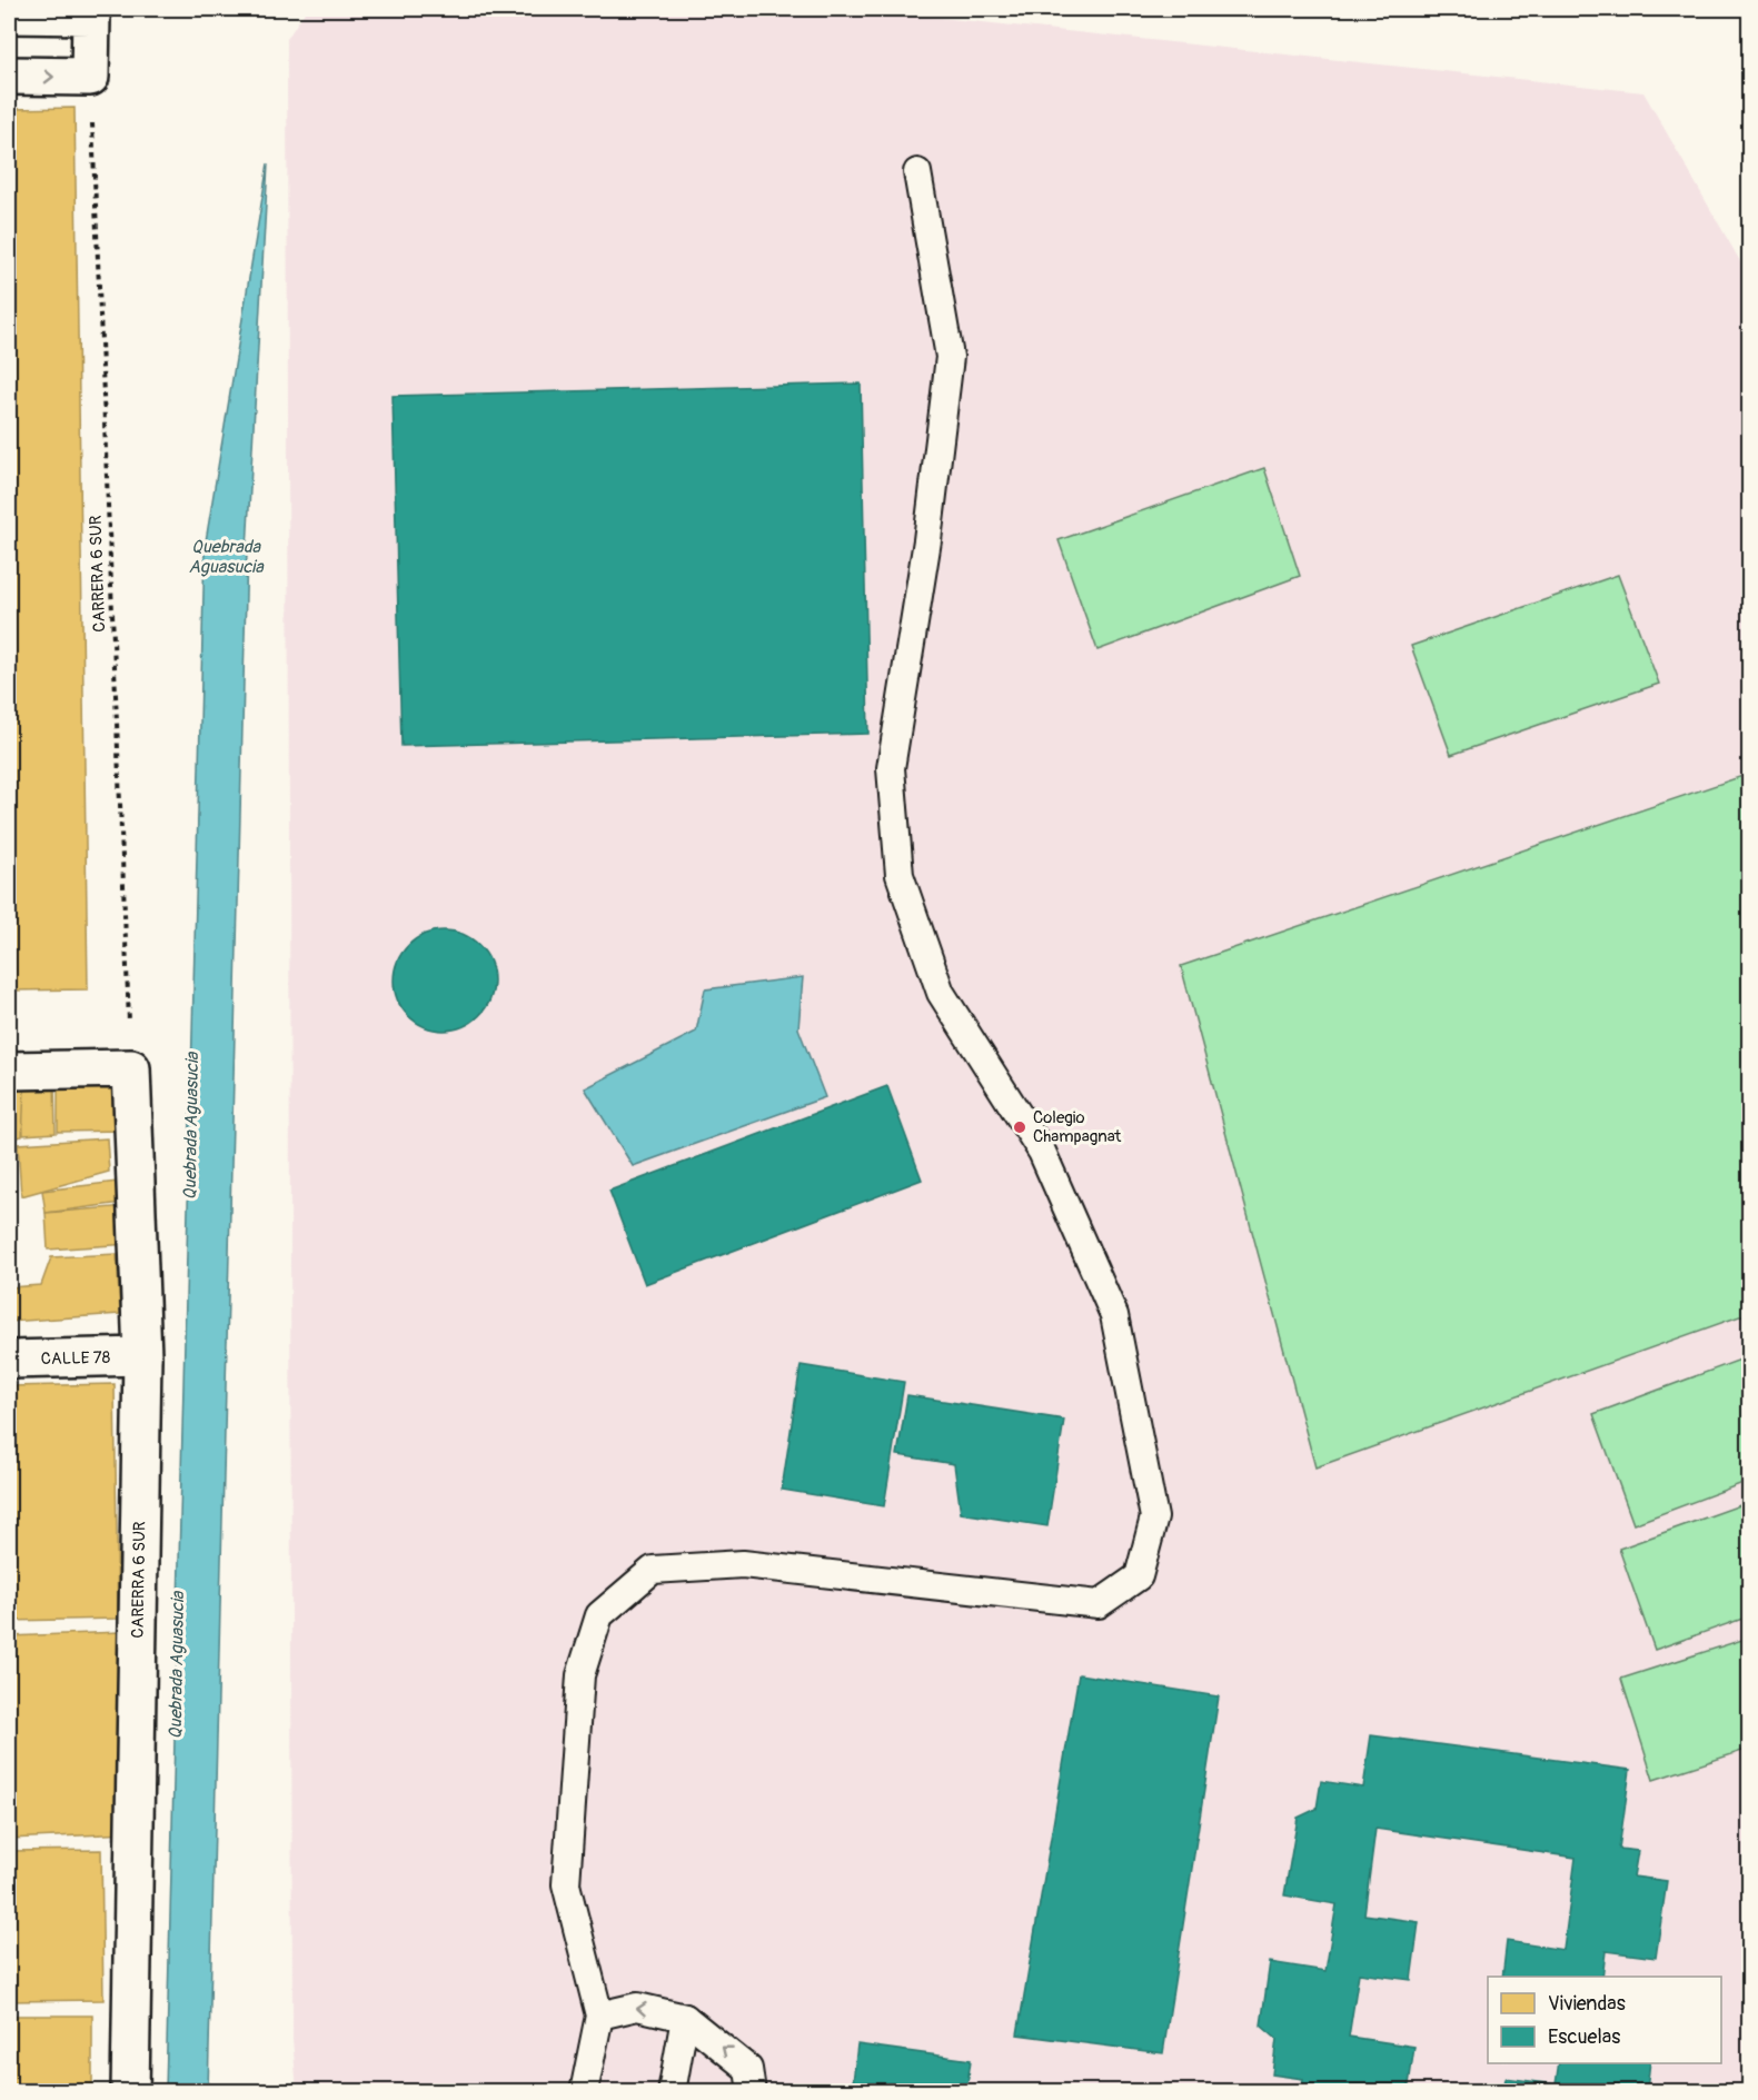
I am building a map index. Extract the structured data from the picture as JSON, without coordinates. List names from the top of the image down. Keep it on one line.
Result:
{"streets":{"street":["CALLE 78","CARERRA 6 SUR"],"path":["CARRERA 6 SUR"]},"crossings":[["CARRERA 6 SUR","CARERRA 6 SUR"],["CALLE 78","CARERRA 6 SUR"]],"water":["Quebrada Aguasucia"],"places":["Colegio Champagnat"],"legend":["Viviendas","Escuelas"]}
